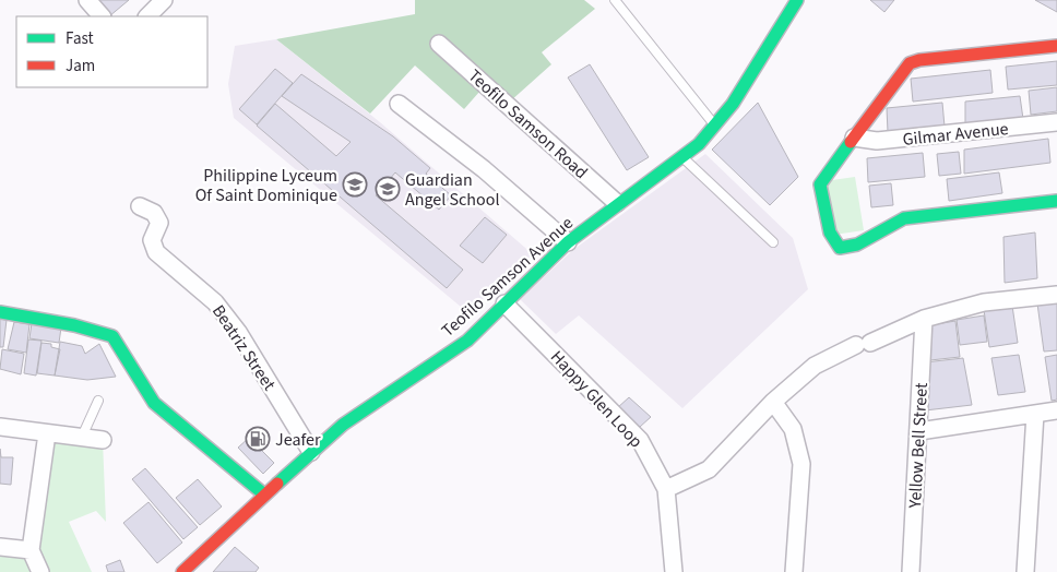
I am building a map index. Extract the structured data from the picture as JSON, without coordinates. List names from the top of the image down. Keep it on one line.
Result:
{"streets":{"street":["Teofilo Samson Road","Gilmar Avenue","Teofilo Samson Avenue","Beatriz Street","Happy Glen Loop","Yellow Bell Street"]},"crossings":[["Teofilo Samson Road","Teofilo Samson Avenue"],["Teofilo Samson Avenue","Beatriz Street"],["Teofilo Samson Avenue","Happy Glen Loop"]],"places":{"school or university":["Philippine Lyceum Of Saint Dominique","Guardian Angel School"],"fuel station":["Jeafer"]},"legend":["Fast","Jam"]}
